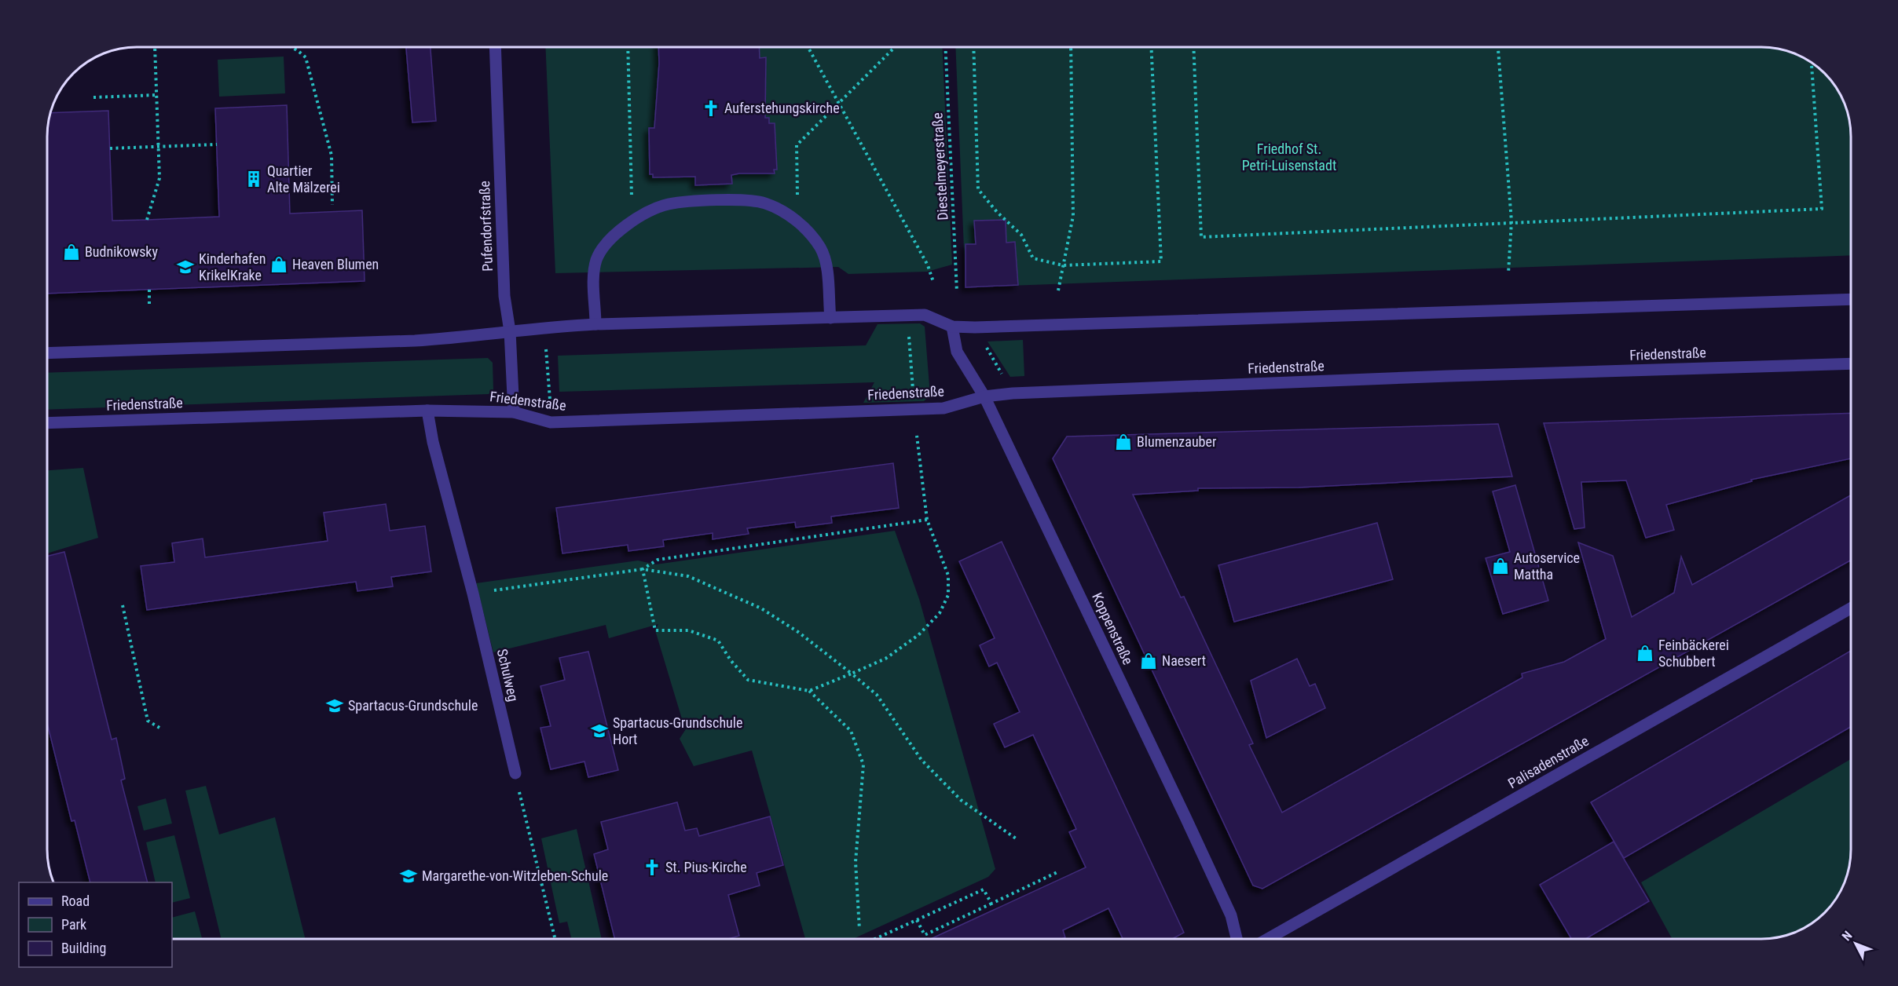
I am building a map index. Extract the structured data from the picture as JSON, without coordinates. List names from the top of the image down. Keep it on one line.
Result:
{"streets":{"street":["Pufendorfstraße","Friedenstraße","Koppenstraße","Schulweg","Palisadenstraße"],"path":["Diestelmeyerstraße"]},"crossings":[["Pufendorfstraße","Friedenstraße"],["Friedenstraße","Koppenstraße"],["Friedenstraße","Schulweg"]],"parks":["Friedhof St. Petri-Luisenstadt"],"places":{"church":["Auferstehungskirche","St. Pius-Kirche"],"building":["Quartier Alte Mälzerei"],"shop":["Budnikowsky","Heaven Blumen","Blumenzauber","Autoservice Mattha","Feinbäckerei Schubbert","Naesert"],"school or university":["Kinderhafen KrikelKrake","Spartacus-Grundschule","Spartacus-Grundschule Hort","Margarethe-von-Witzleben-Schule"]},"legend":["Road","Park","Building"],"north":"top left"}
